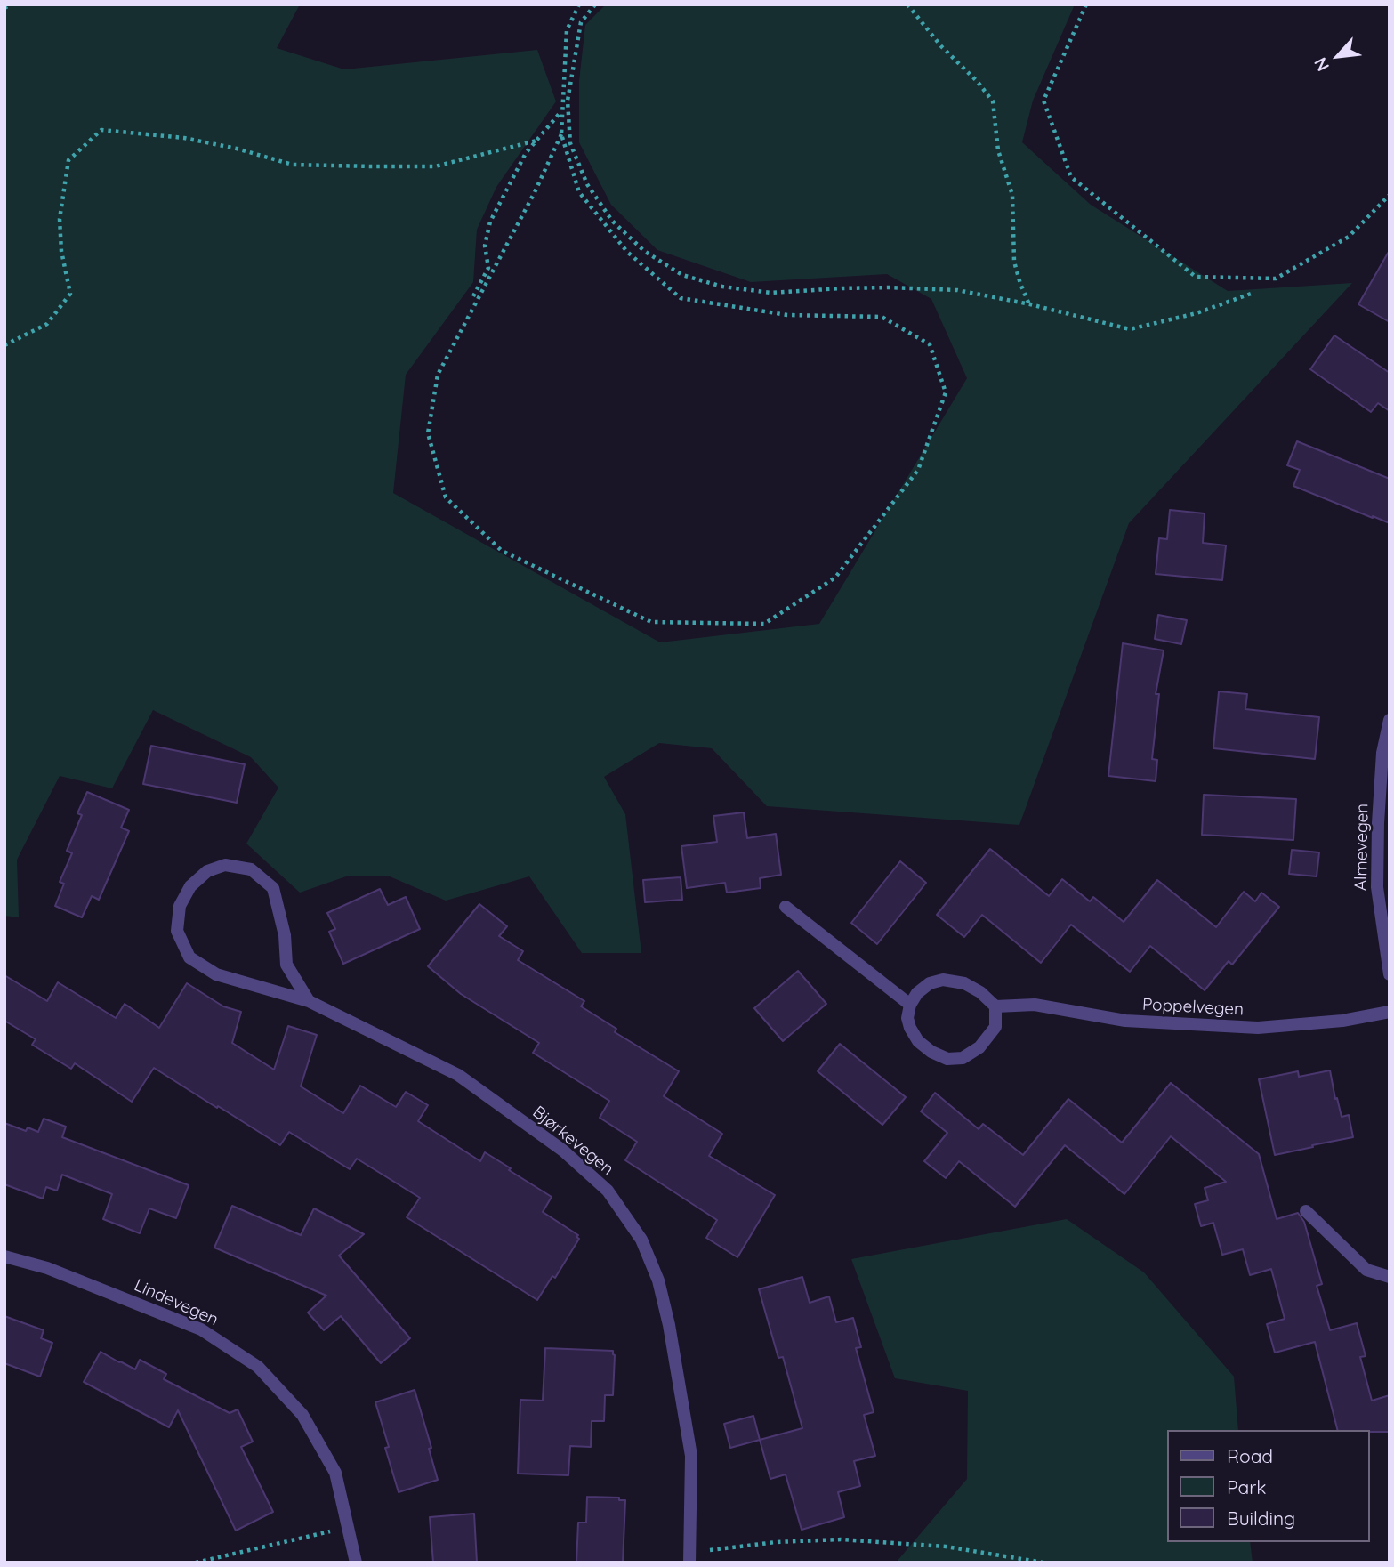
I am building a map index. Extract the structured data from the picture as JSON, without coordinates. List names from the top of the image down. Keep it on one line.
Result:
{"streets":{"street":["Almevegen","Poppelvegen","Bjørkevegen","Lindevegen"]},"legend":["Road","Park","Building"],"north":"bottom left"}
